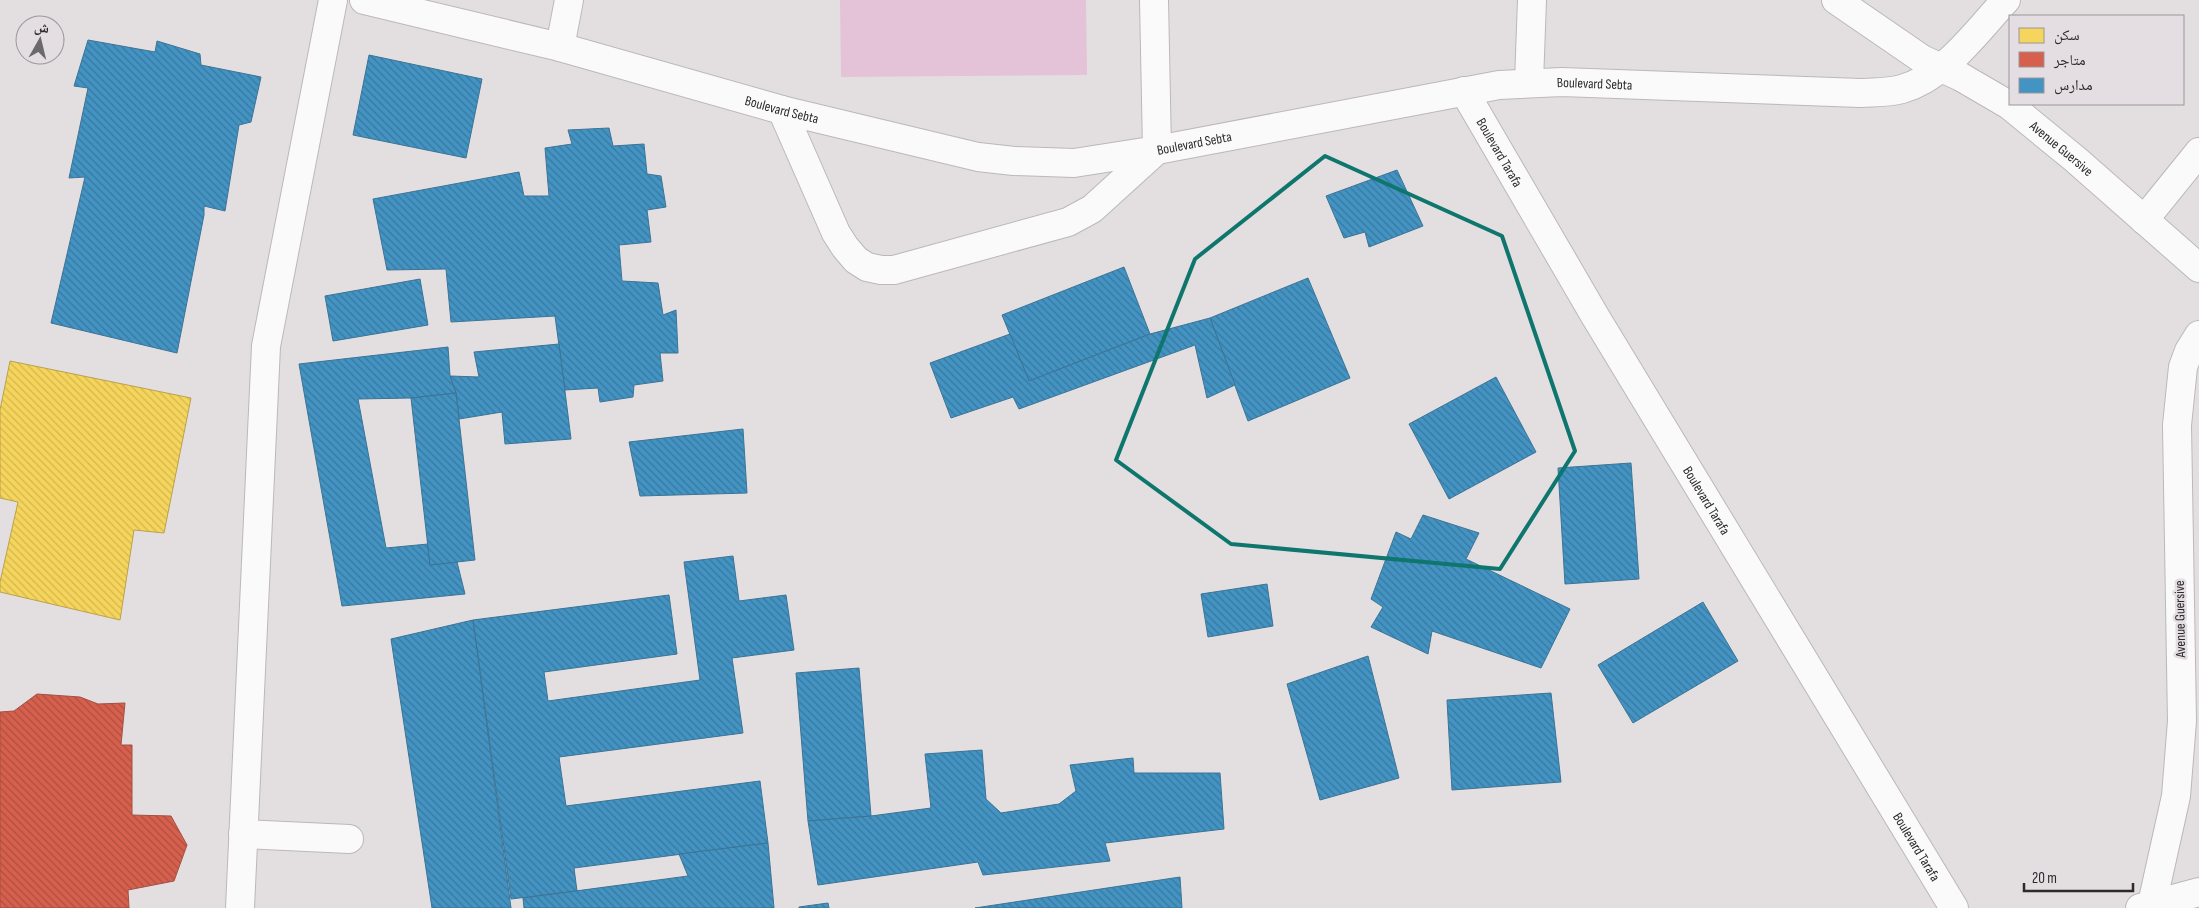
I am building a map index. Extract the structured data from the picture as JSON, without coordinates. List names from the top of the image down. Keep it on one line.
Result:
{"streets":{"street":["Boulevard Sebta","Avenue Guersive","Boulevard Tarafa"]},"crossings":[["Boulevard Sebta","Avenue Guersive"],["Boulevard Sebta","Boulevard Tarafa"]],"legend":["سكن","متاجر","مدارس"],"scale_bar":"20 m","north":"top"}
